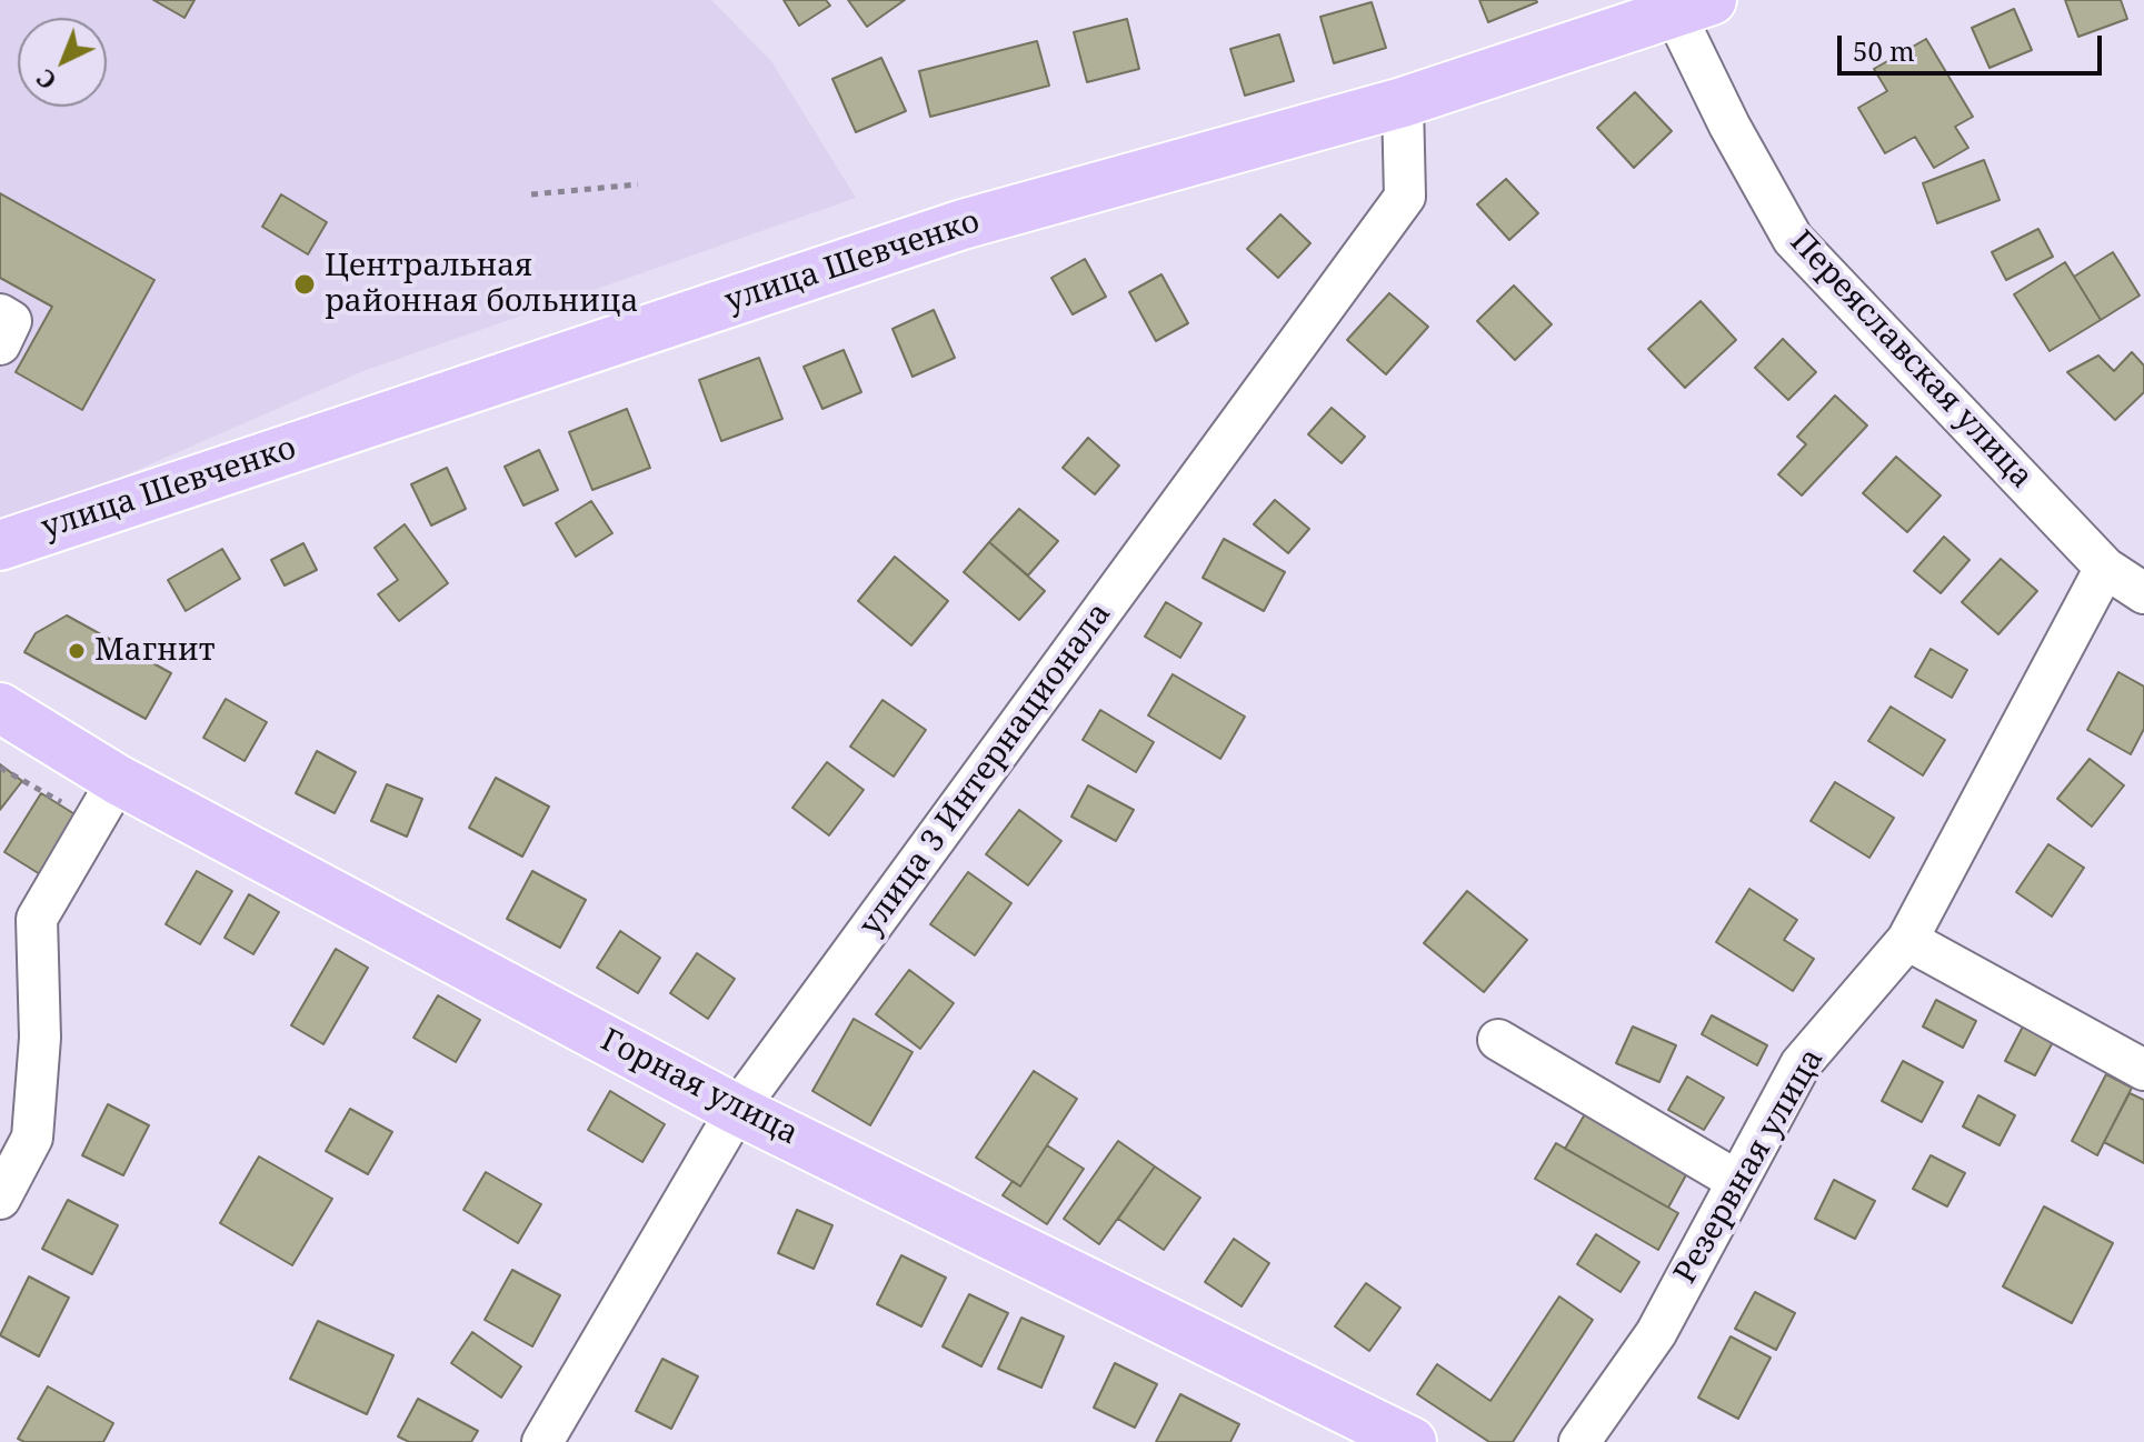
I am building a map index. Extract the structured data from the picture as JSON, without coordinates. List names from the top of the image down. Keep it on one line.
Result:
{"streets":{"main road":["улица Шевченко","Горная улица"],"street":["Переяславская улица","улица 3 Интернационала","Резервная улица"]},"crossings":[["улица Шевченко","Переяславская улица"],["улица Шевченко","улица 3 Интернационала"],["Переяславская улица","Резервная улица"],["улица 3 Интернационала","Горная улица"]],"places":["Центральная районная больница","Магнит"],"scale_bar":"50 m","north":"bottom left"}
